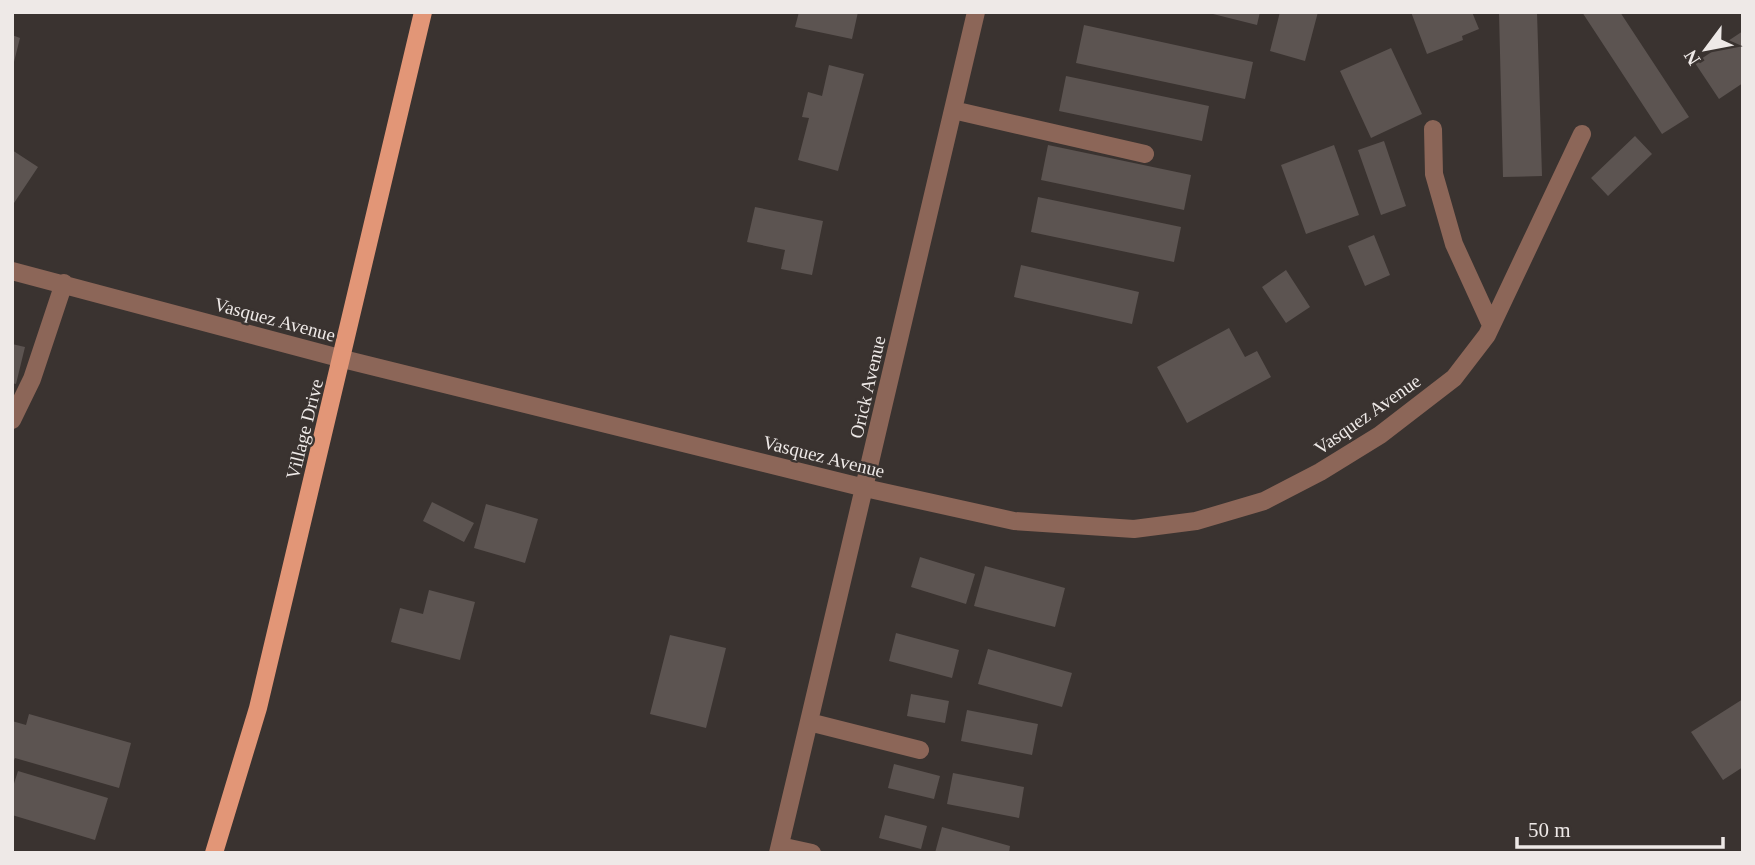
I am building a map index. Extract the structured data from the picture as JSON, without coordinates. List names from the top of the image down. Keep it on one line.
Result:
{"streets":{"main road":["Village Drive"],"street":["Vasquez Avenue","Orick Avenue"]},"crossings":[["Vasquez Avenue","Orick Avenue"],["Vasquez Avenue","Village Drive"]],"scale_bar":"50 m","north":"bottom left"}
